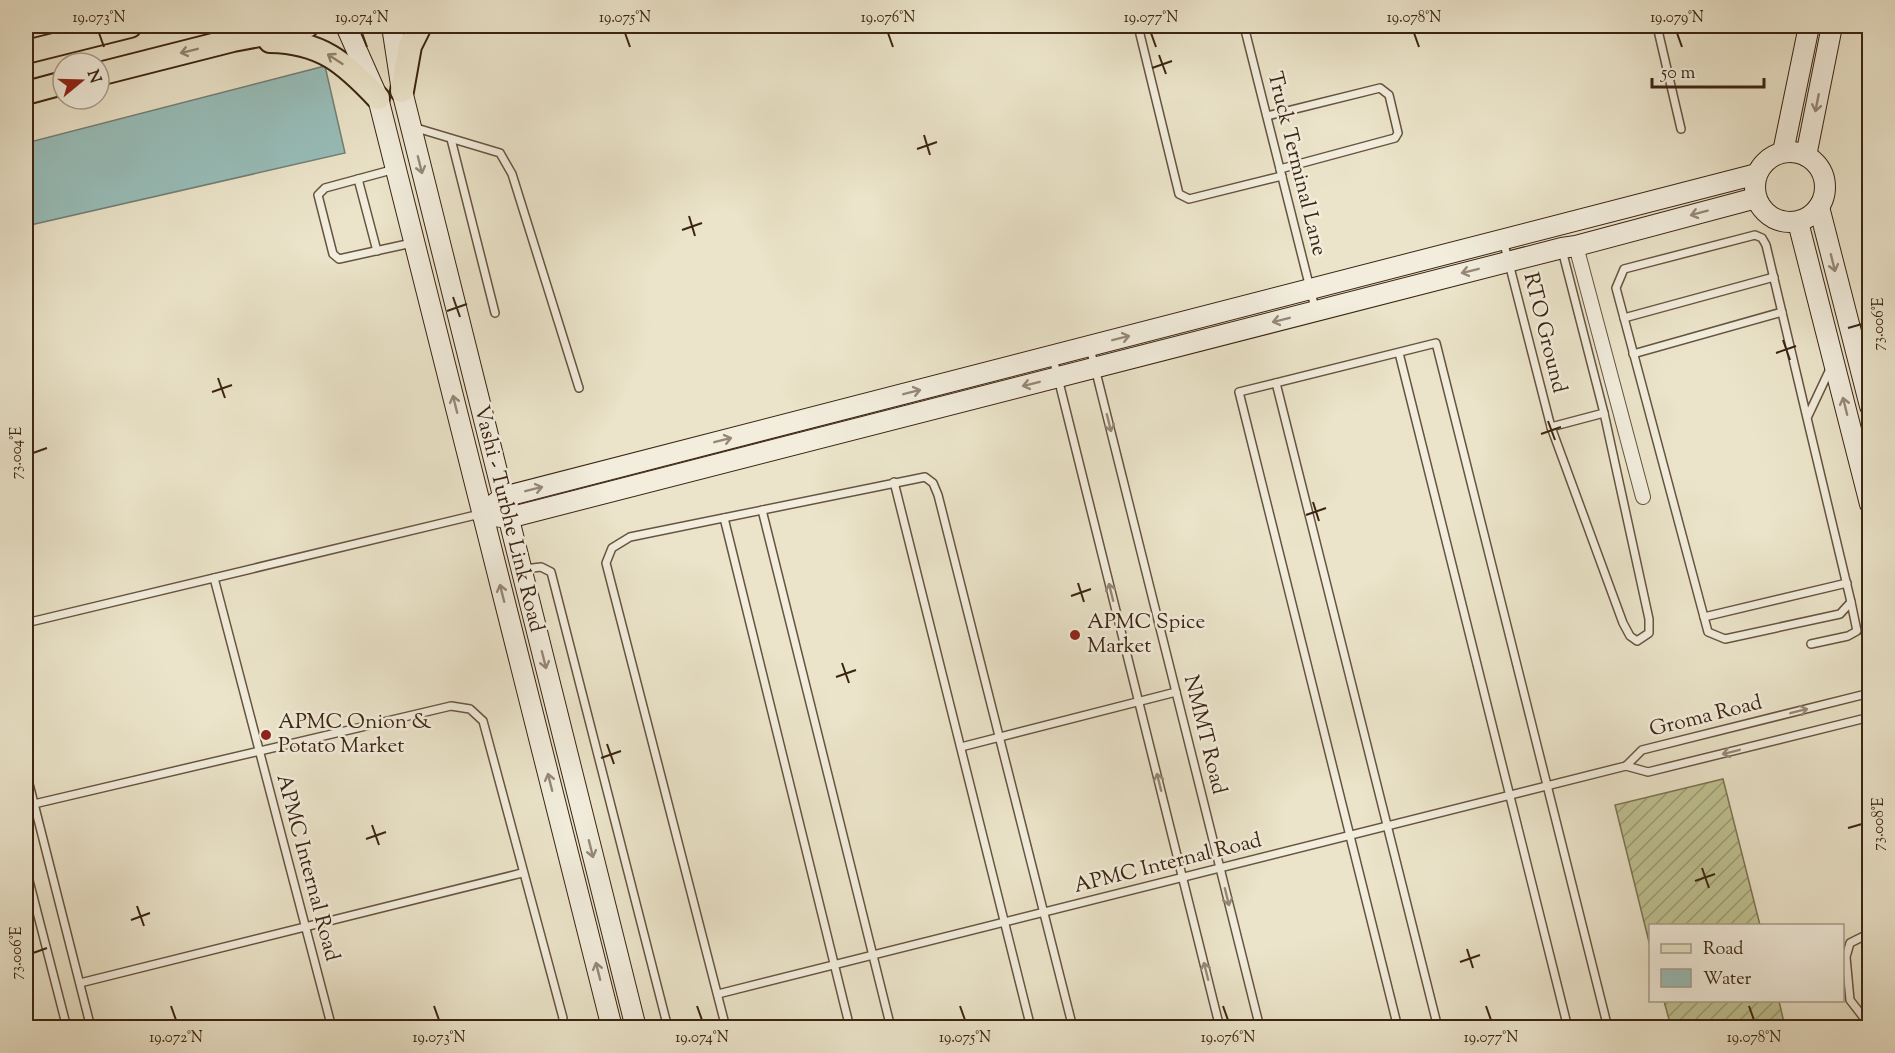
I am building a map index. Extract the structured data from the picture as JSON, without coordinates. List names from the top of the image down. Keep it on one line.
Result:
{"streets":{"main road":["Vashi - Turbhe Link Road"],"lane":["Truck Terminal Lane","RTO Ground","Groma Road","NMMT Road","APMC Internal Road"]},"crossings":[["Groma Road","APMC Internal Road"],["NMMT Road","APMC Internal Road"]],"places":["APMC Spice Market","APMC Onion & Potato Market"],"legend":["Road","Water"],"scale_bar":"50 m","north":"right","coordinates":["19.073°N","19.074°N","19.075°N","19.076°N","19.077°N","19.078°N","19.079°N","73.006°E","73.004°E","73.008°E","19.072°N"]}
